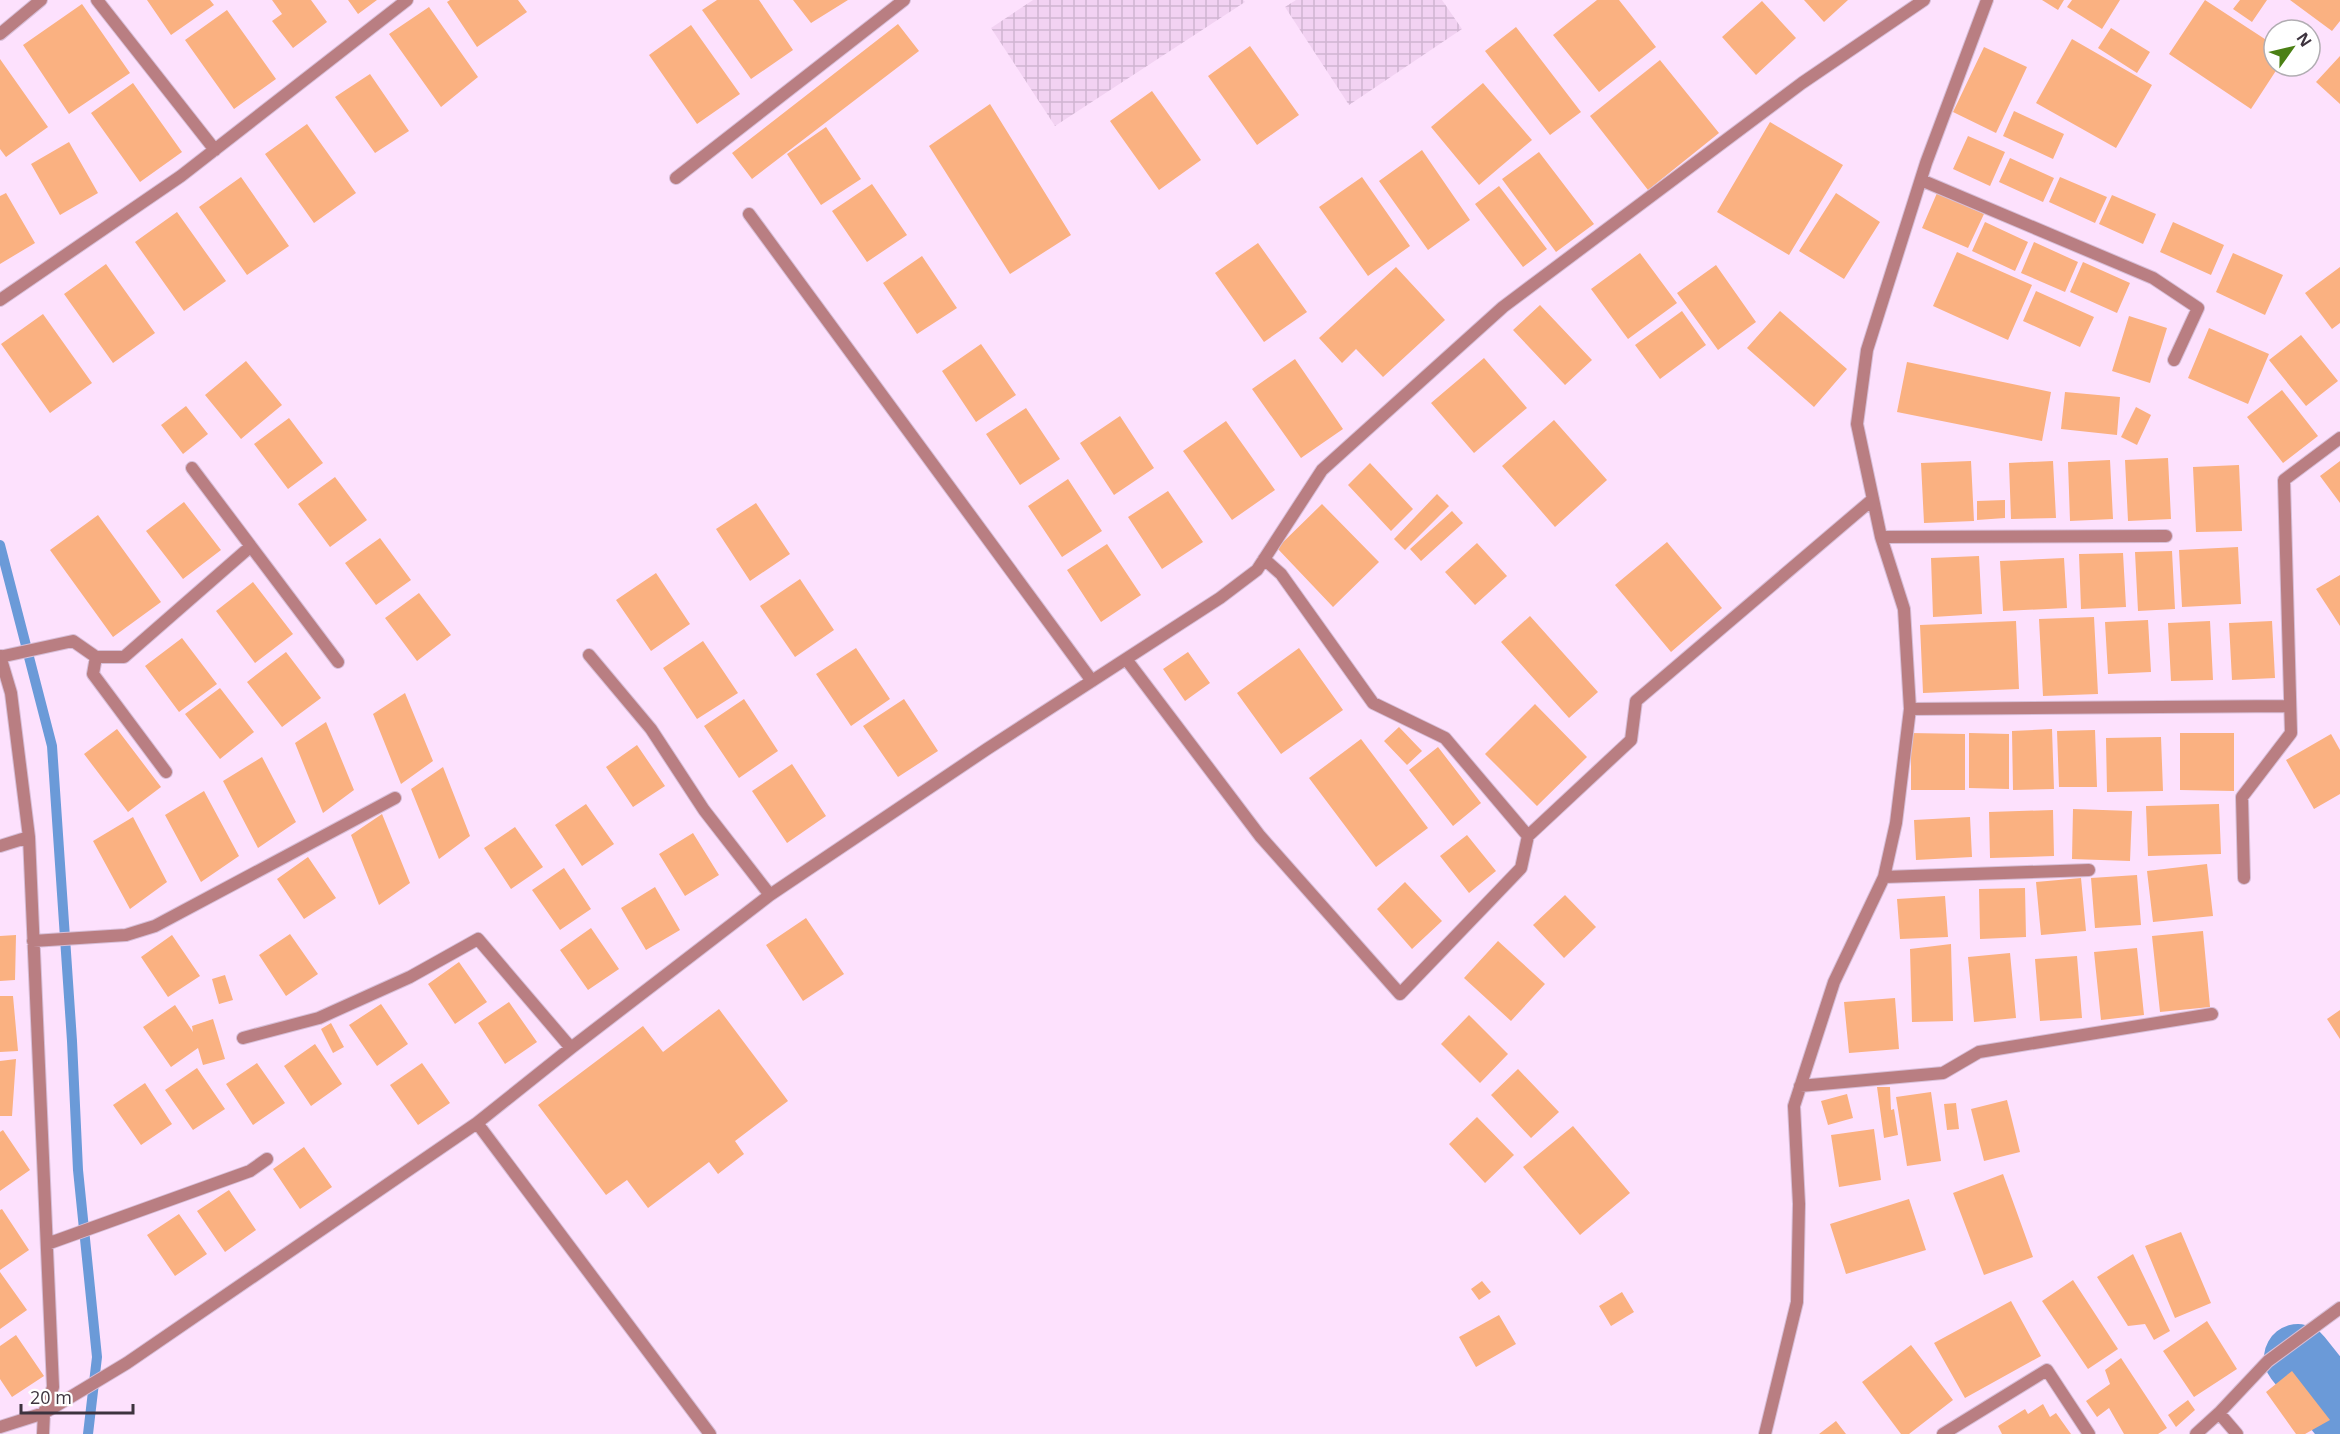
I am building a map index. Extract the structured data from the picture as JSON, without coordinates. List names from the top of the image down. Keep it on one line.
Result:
{"scale_bar":"20 m","north":"top right"}
